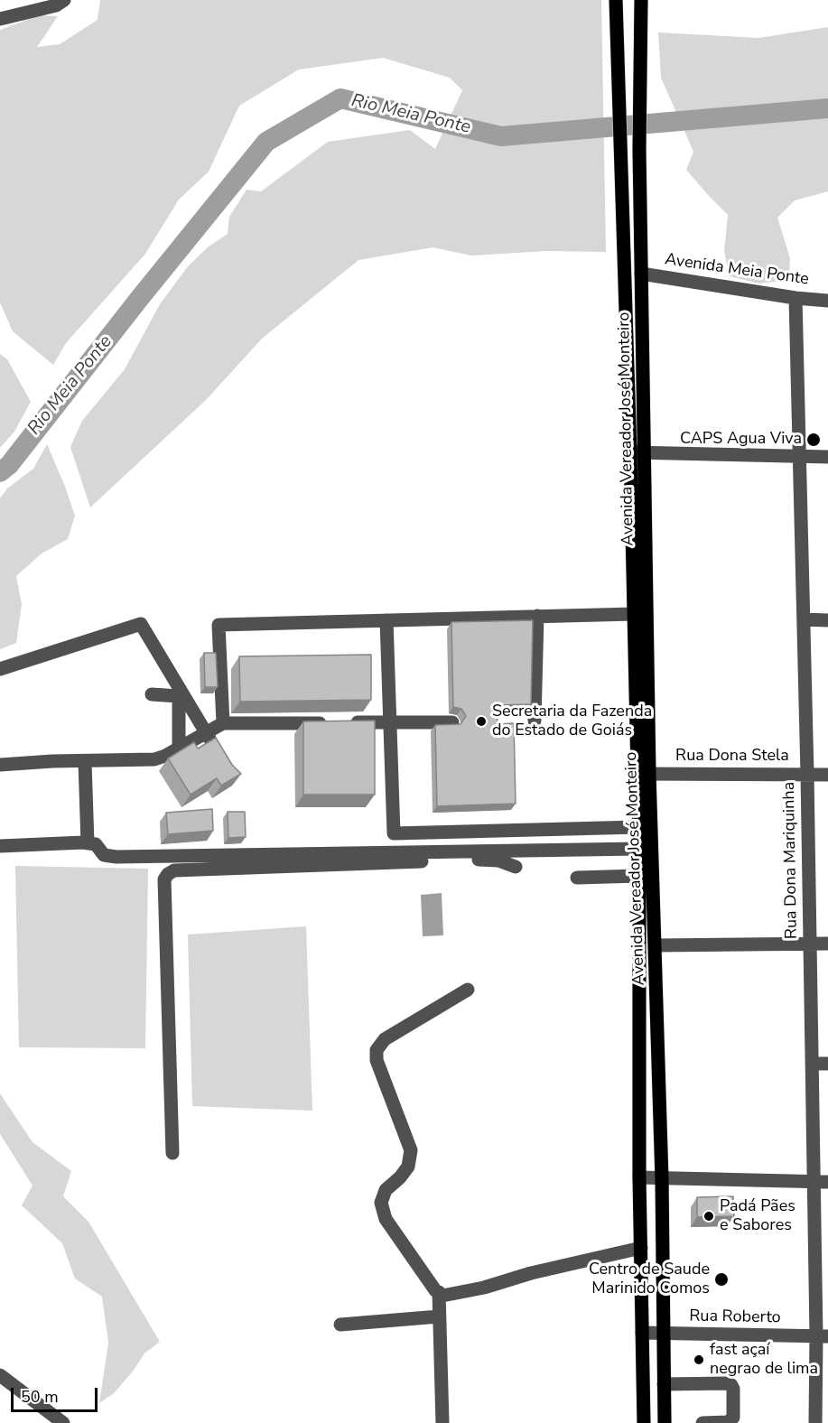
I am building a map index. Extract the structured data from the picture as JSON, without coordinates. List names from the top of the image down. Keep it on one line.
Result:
{"streets":{"main road":["Avenida Vereador José Monteiro"],"street":["Avenida Meia Ponte","Rua Dona Stela","Rua Dona Mariquinha","Rua Roberto"]},"crossings":[["Avenida Meia Ponte","Avenida Vereador José Monteiro"],["Avenida Meia Ponte","Rua Dona Mariquinha"],["Avenida Vereador José Monteiro","Rua Dona Stela"],["Avenida Vereador José Monteiro","Rua Roberto"],["Rua Dona Stela","Rua Dona Mariquinha"],["Rua Dona Mariquinha","Rua Roberto"]],"water":["Rio Meia Ponte"],"places":["CAPS Agua Viva","Secretaria da Fazenda do Estado de Goiás","Padá Pães e Sabores","Centro de Saude Marinido Comos","fast açaí negrao de lima"],"scale_bar":"50 m"}
